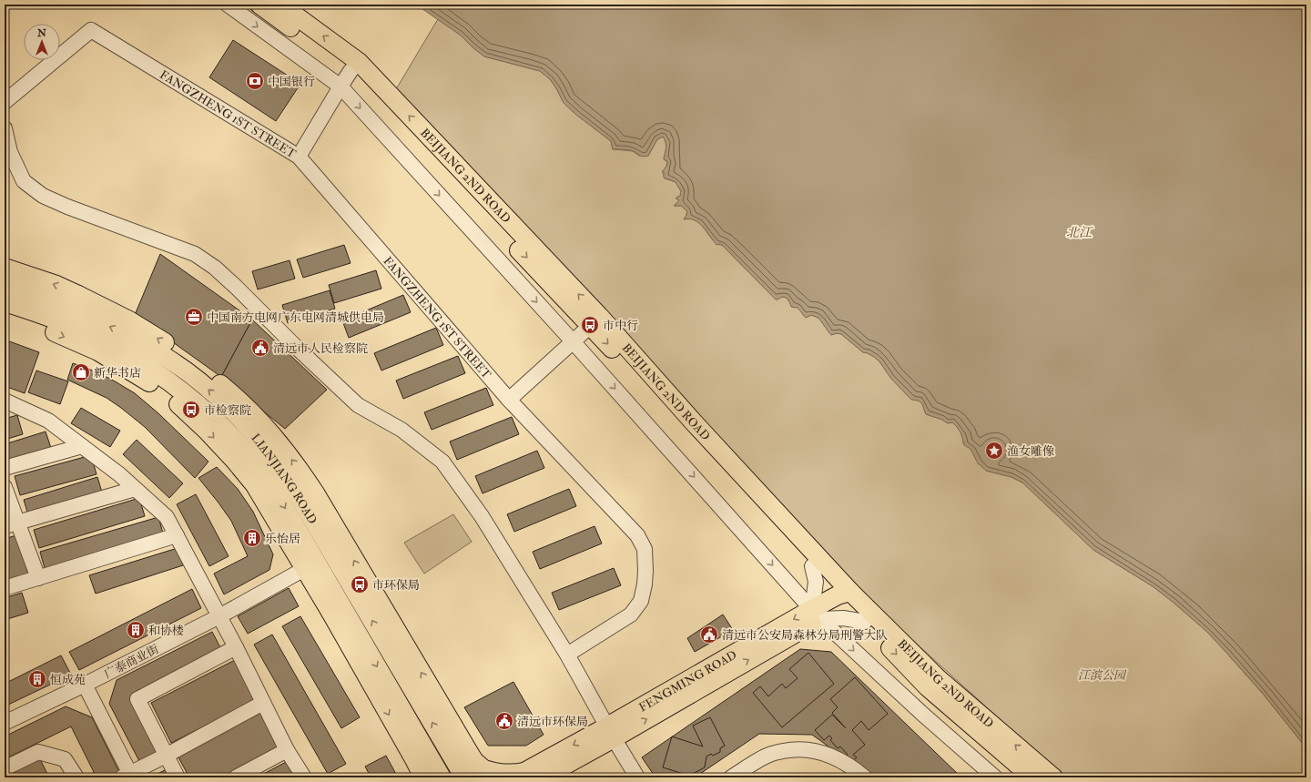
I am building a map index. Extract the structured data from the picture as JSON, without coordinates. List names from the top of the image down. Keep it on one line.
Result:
{"streets":{"main road":["BEIJIANG 2ND ROAD","LIANJIANG ROAD","FENGMING ROAD"],"street":["FANGZHENG 1ST STREET","广泰商业街"]},"crossings":[["BEIJIANG 2ND ROAD","FENGMING ROAD"],["LIANJIANG ROAD","广泰商业街"]],"water":["北江"],"parks":["江滨公园"],"places":{"bank":["中国银行"],"office":["中国南方电网广东电网清城供电局"],"bus stop":["市中行","市检察院","市环保局"],"public building":["清远市人民检察院","清远市公安局森林分局刑警大队","清远市环保局"],"shop":["新华书店"],"place":["渔女雕像"],"building":["乐怡居","和协楼","恒成苑"]},"north":"top"}
